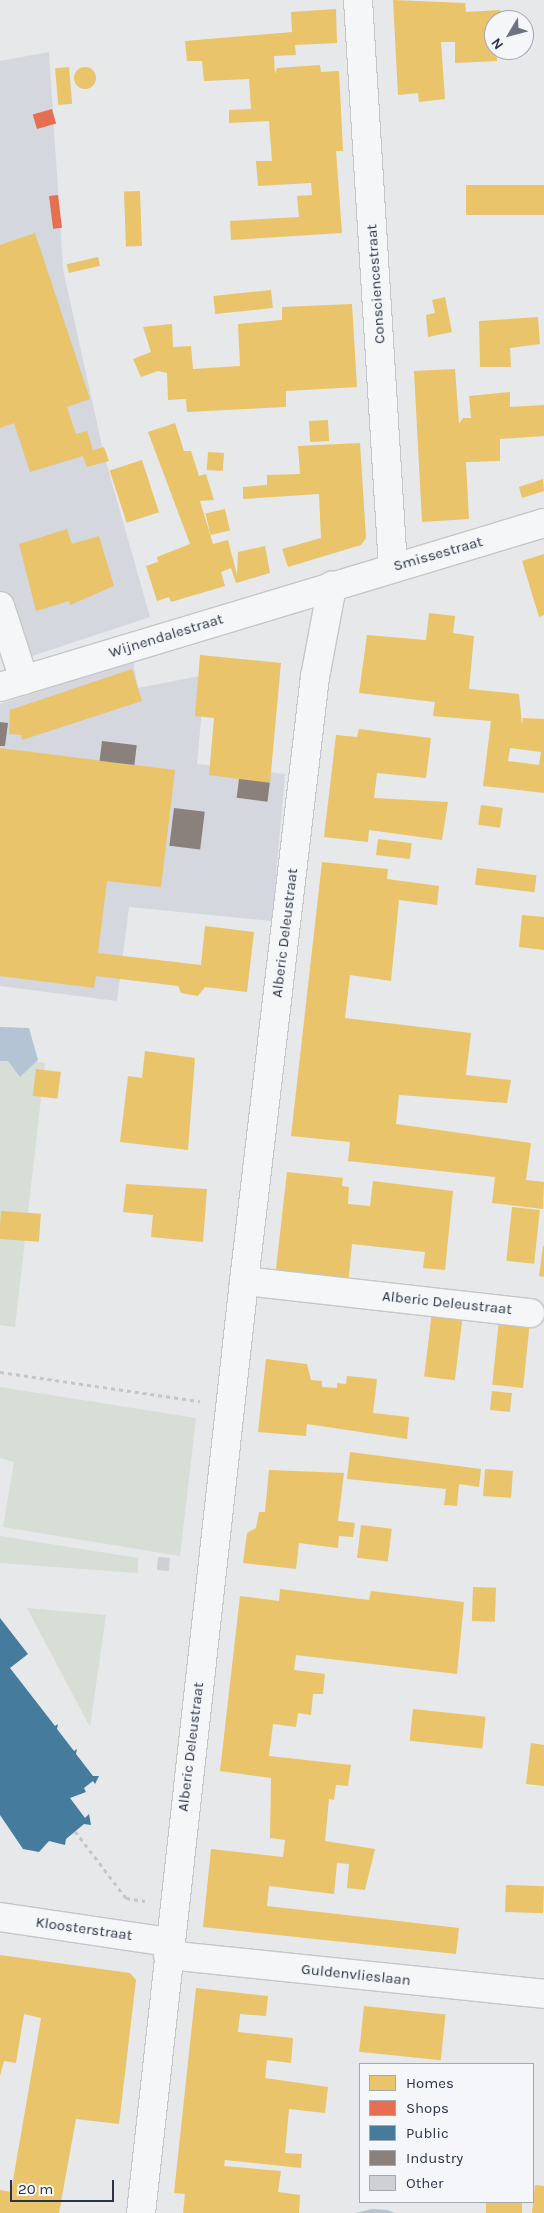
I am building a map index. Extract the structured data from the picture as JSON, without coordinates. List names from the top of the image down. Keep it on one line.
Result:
{"streets":{"street":["Consciencestraat","Smissestraat","Wijnendalestraat","Alberic Deleustraat","Kloosterstraat","Guldenvlieslaan"]},"crossings":[["Consciencestraat","Smissestraat"],["Smissestraat","Wijnendalestraat"],["Smissestraat","Alberic Deleustraat"],["Wijnendalestraat","Alberic Deleustraat"],["Alberic Deleustraat","Kloosterstraat"],["Alberic Deleustraat","Guldenvlieslaan"],["Kloosterstraat","Guldenvlieslaan"]],"legend":["Homes","Shops","Public","Industry","Other"],"scale_bar":"20 m","north":"bottom left"}
